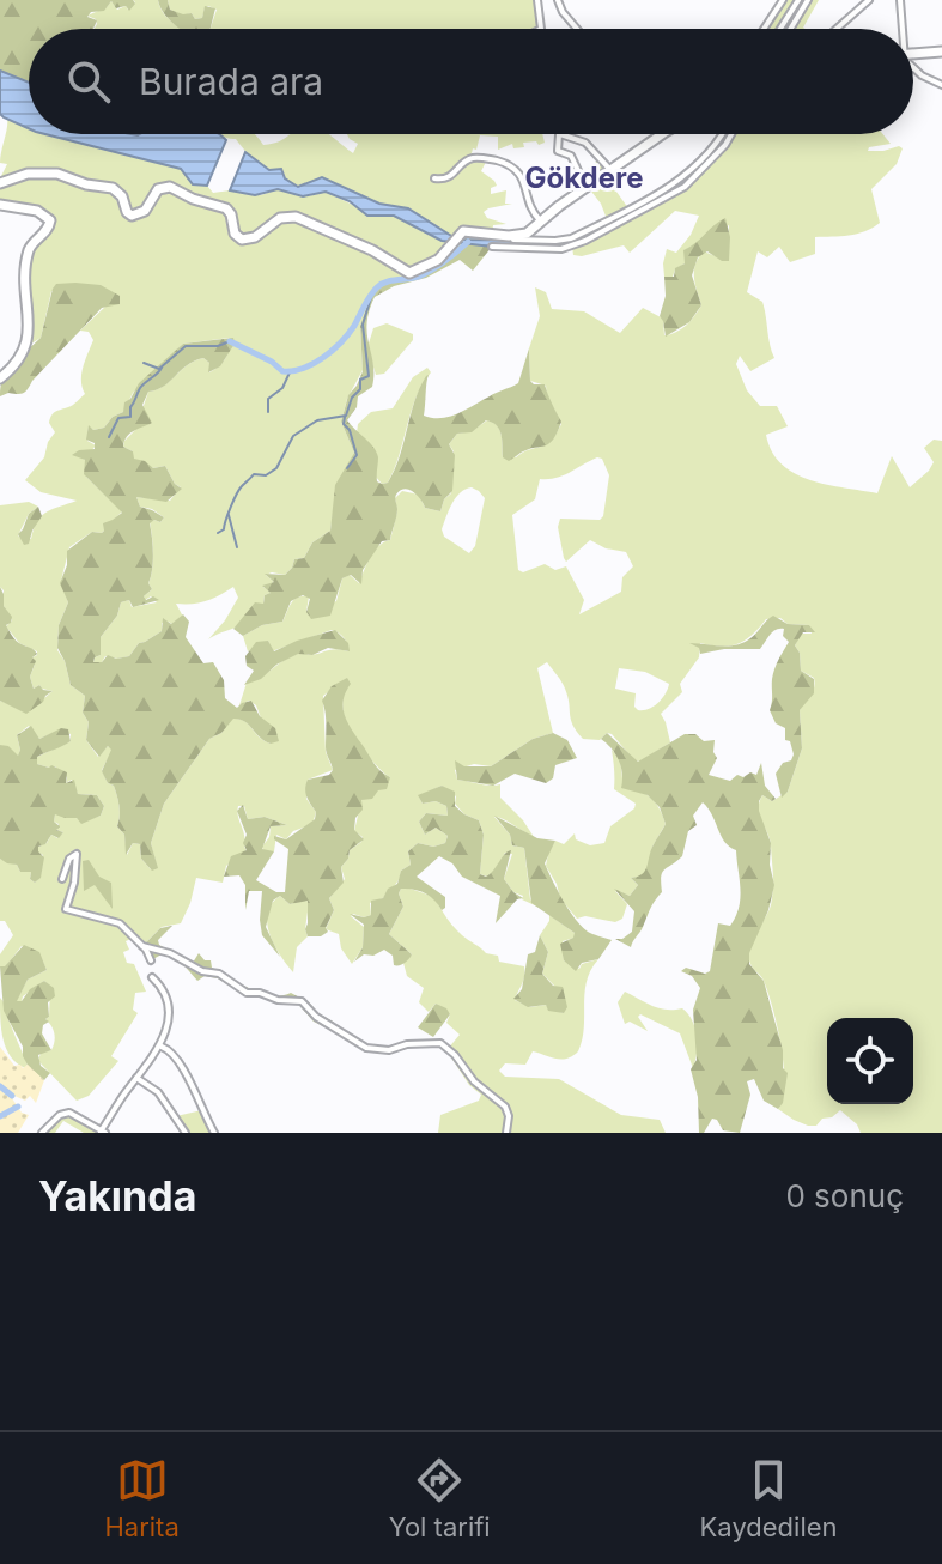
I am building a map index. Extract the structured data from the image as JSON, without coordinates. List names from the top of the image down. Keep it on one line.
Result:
{"districts":["Gökdere"],"page":{"search":"Burada ara","heading":["Yakında","0 sonuç"],"nav":["Harita","Yol tarifi","Kaydedilen"]}}
